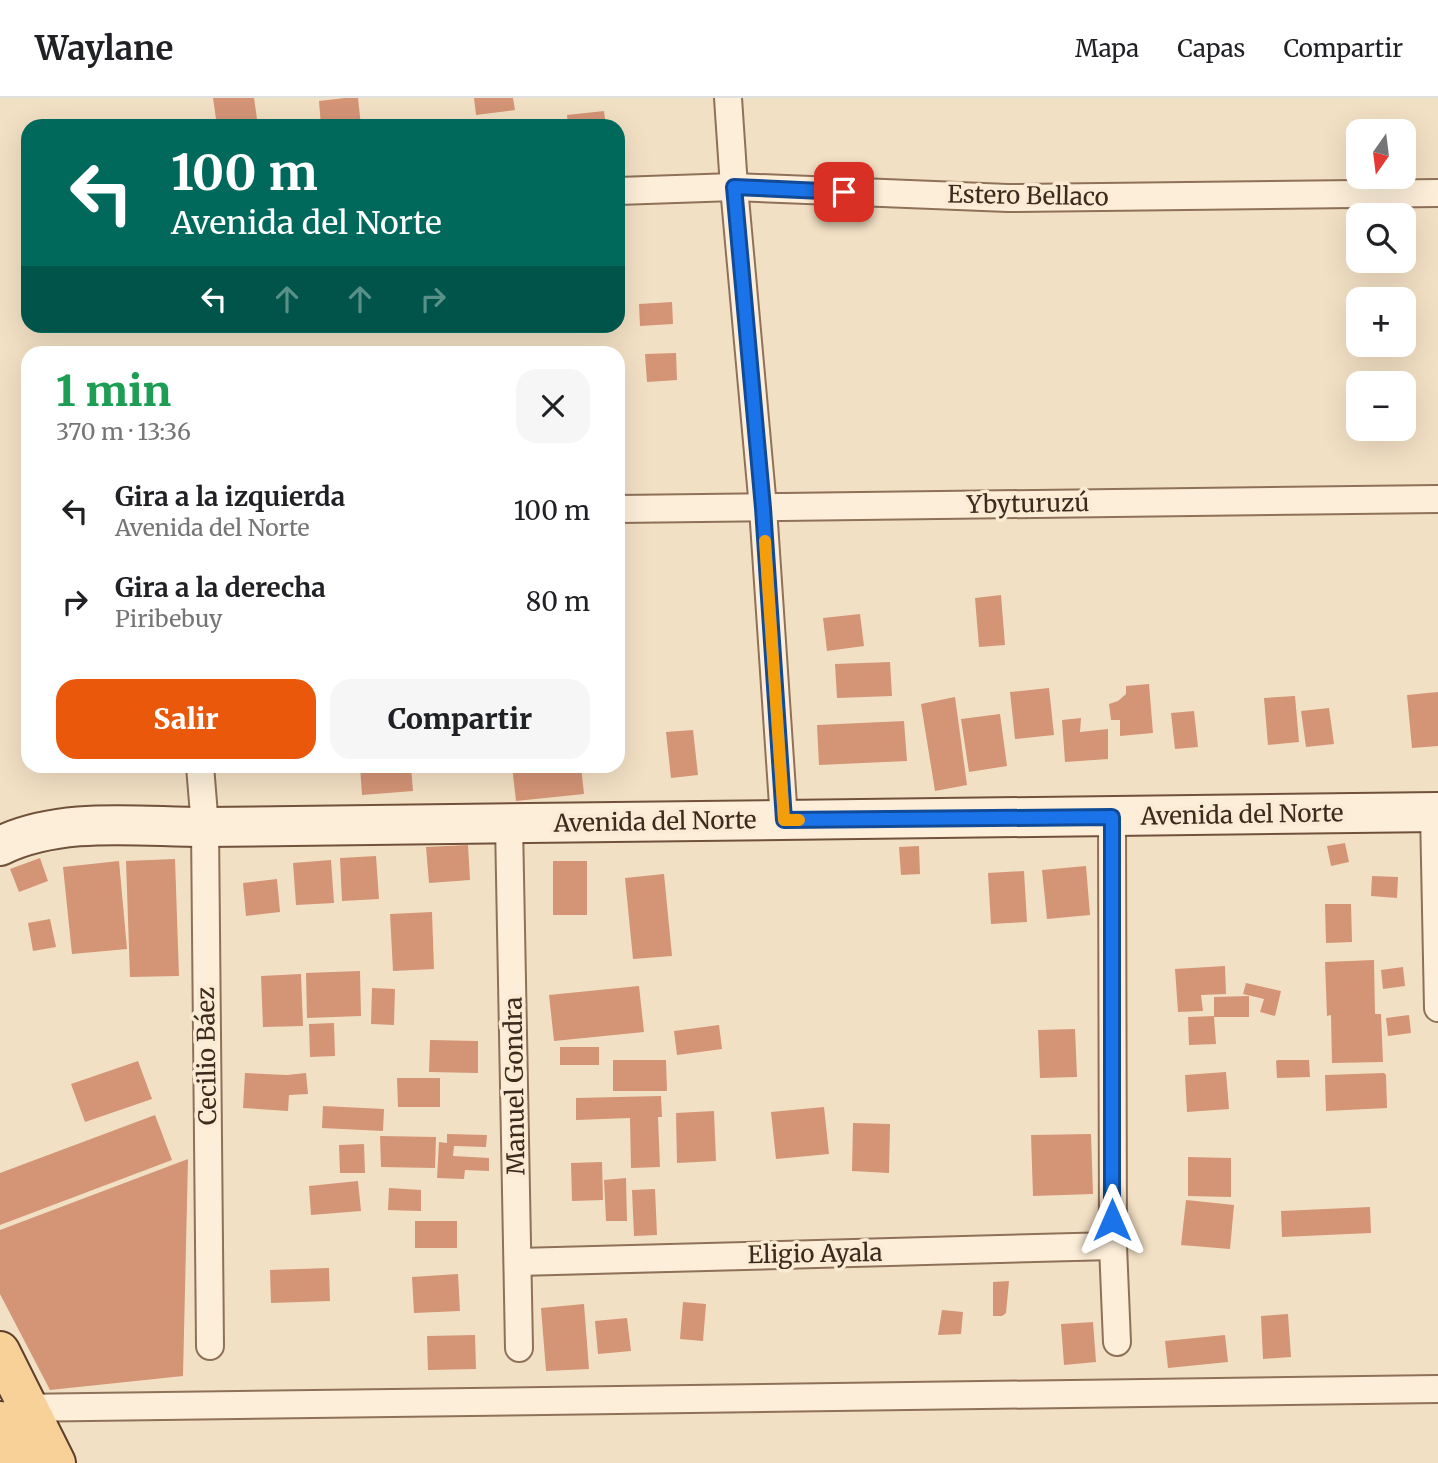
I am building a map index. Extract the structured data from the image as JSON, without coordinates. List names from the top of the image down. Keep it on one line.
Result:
{"streets":{"street":["Estero Bellaco","Ybyturuzú","Avenida del Norte","Cecilio Báez","Manuel Gondra","Eligio Ayala"]},"crossings":[["Avenida del Norte","Cecilio Báez"],["Avenida del Norte","Manuel Gondra"],["Manuel Gondra","Eligio Ayala"]],"north":"bottom","page":{"header":"Waylane","nav":["Mapa","Capas","Compartir"],"map_buttons":["+","−"],"turn":["100 m","Avenida del Norte"],"heading":["1 min","370 m · 13:36"],"list":[{"name":"Gira a la izquierda","note":"Avenida del Norte","value":"100 m"},{"name":"Gira a la derecha","note":"Piribebuy","value":"80 m"}],"buttons":["Salir","Compartir"]}}
